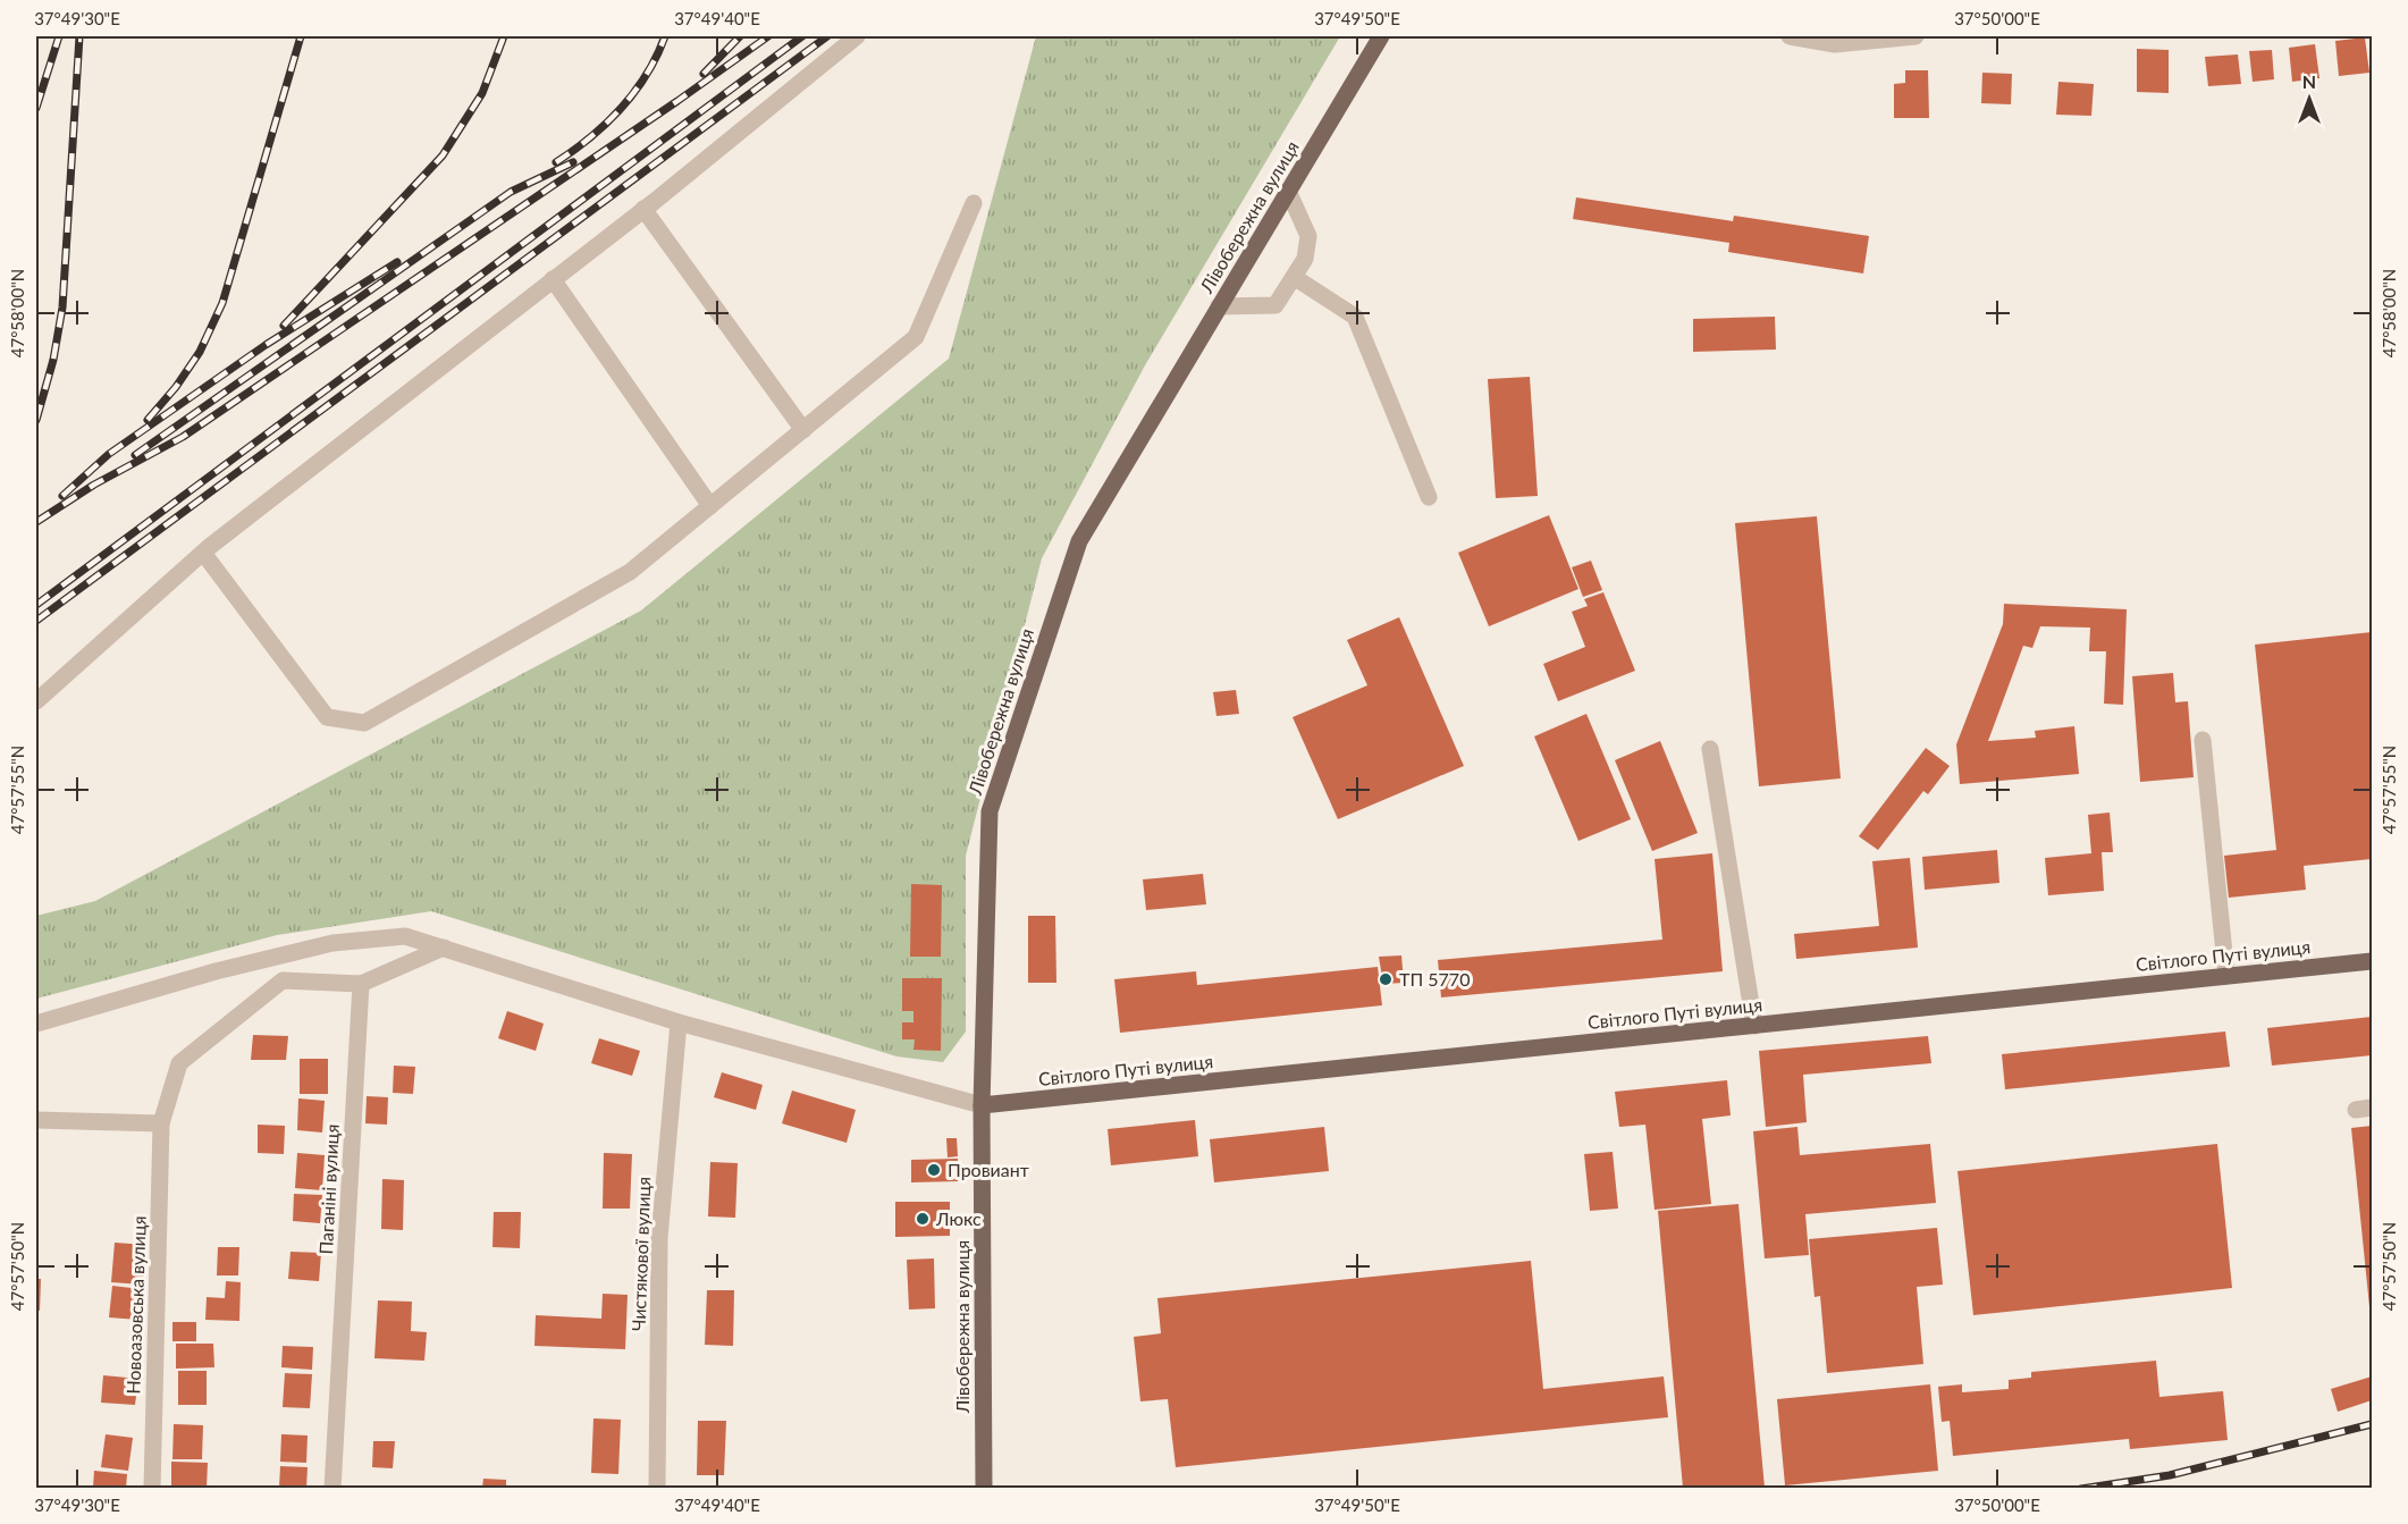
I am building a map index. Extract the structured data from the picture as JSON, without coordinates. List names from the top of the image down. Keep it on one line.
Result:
{"streets":{"main road":["Лівобережна вулиця","Світлого Путі вулиця"],"street":["Паганіні вулиця","Чистякової вулиця","Новоазовська вулиця"]},"crossings":[["Лівобережна вулиця","Світлого Путі вулиця"],["Паганіні вулиця","Новоазовська вулиця"]],"places":["ТП 5770","Провиант","Люкс"],"north":"top","coordinates":["37°49'30\"E","37°49'40\"E","37°49'50\"E","37°50'00\"E","47°58'00\"N","47°57'55\"N","47°57'50\"N"]}
